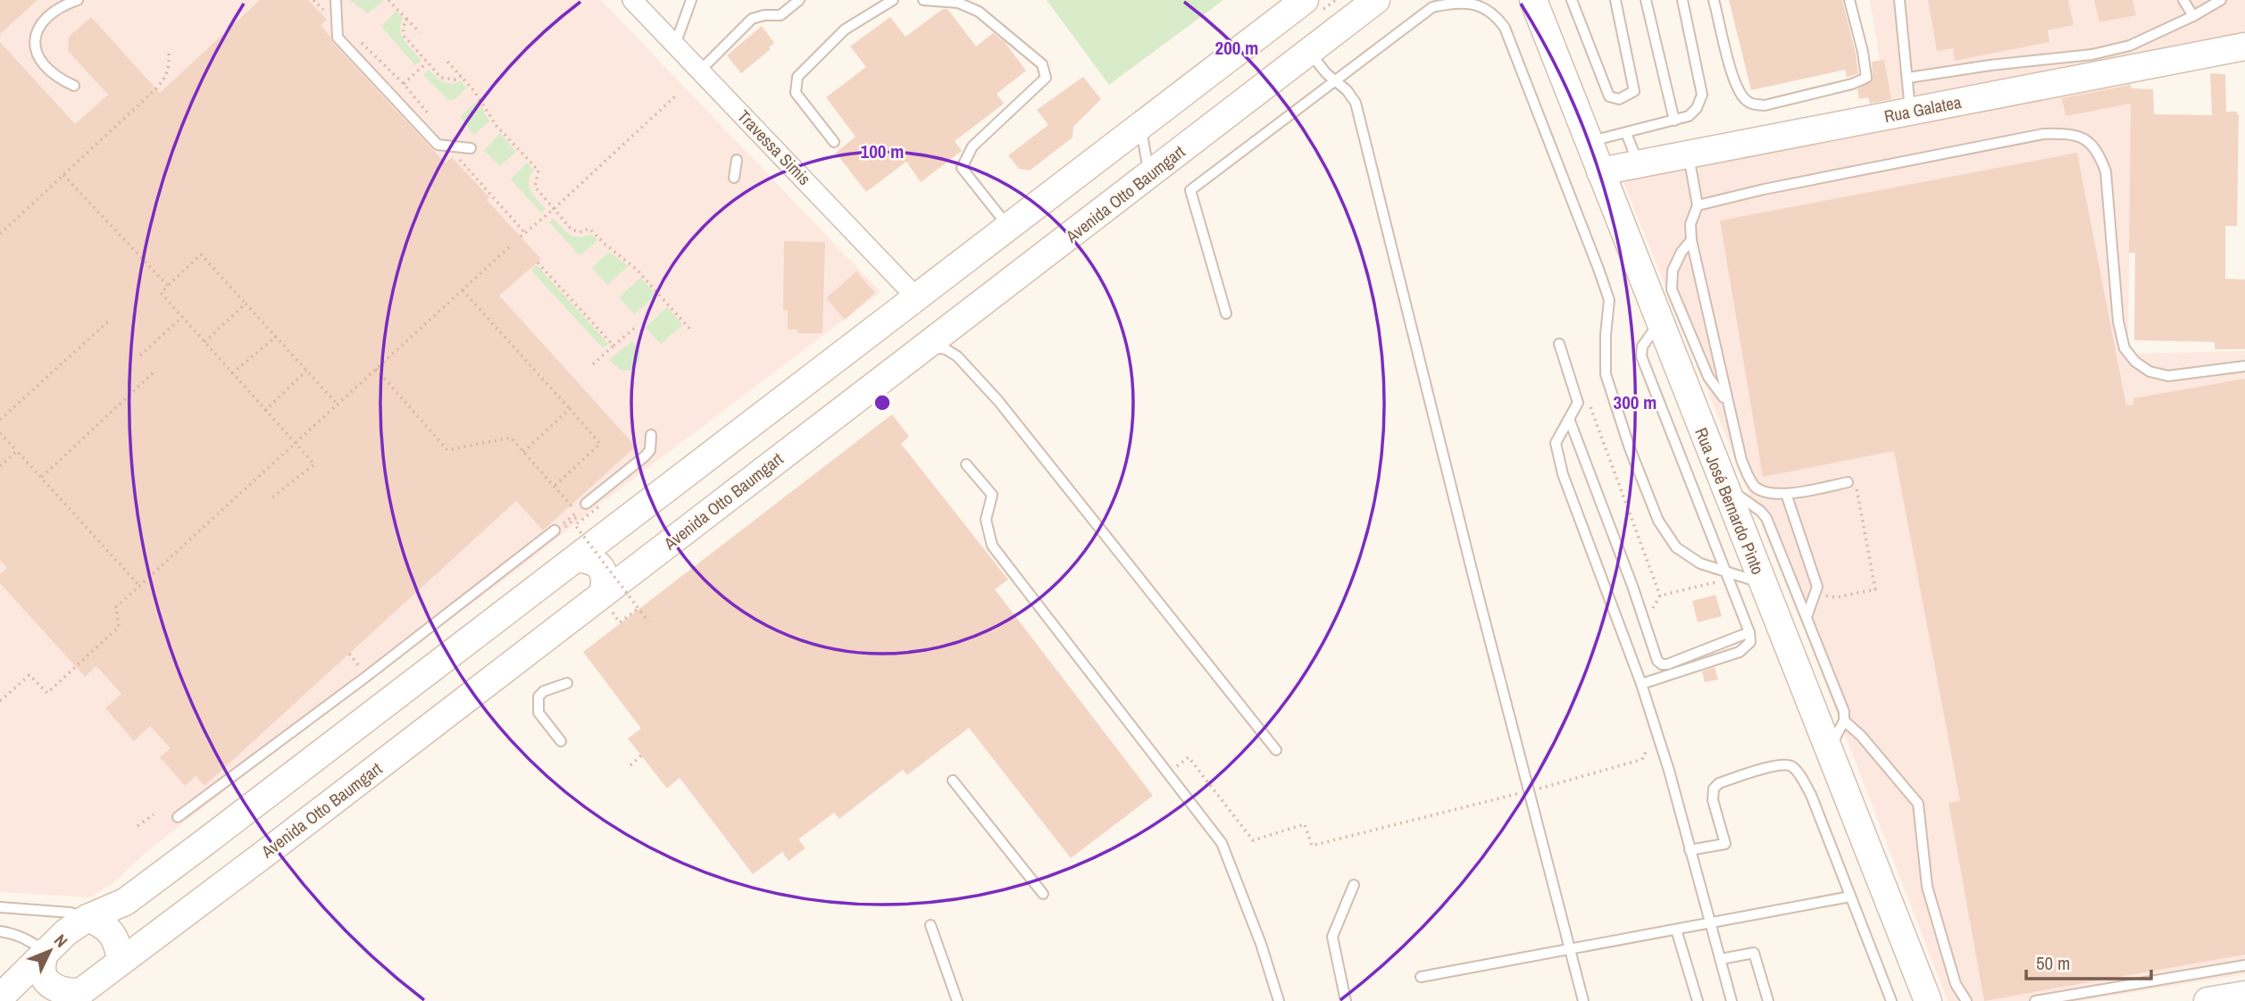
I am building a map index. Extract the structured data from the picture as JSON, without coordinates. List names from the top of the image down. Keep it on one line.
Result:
{"streets":{"main road":["Rua Galatea","Avenida Otto Baumgart","Rua José Bernardo Pinto"],"street":["Travessa Simis"]},"crossings":[["Rua Galatea","Rua José Bernardo Pinto"]],"scale_bar":"50 m","north":"top right","rings":["200 m","100 m","300 m"]}
